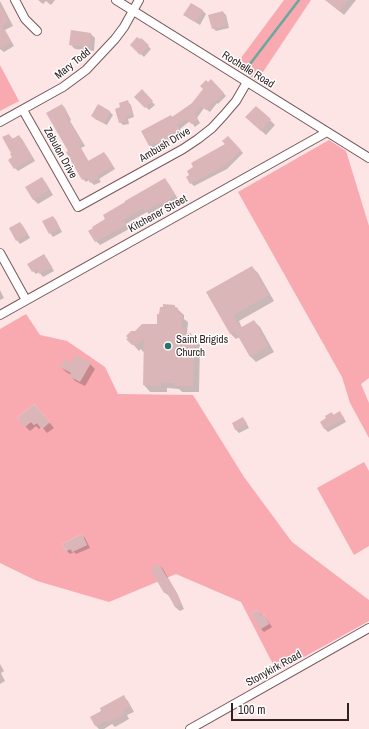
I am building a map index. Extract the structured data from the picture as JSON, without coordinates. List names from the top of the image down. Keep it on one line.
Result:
{"streets":{"street":["Mary Todd","Rochelle Road","Ambush Drive","Zebulon Drive","Kitchener Street","Stonykirk Road"]},"crossings":[["Mary Todd","Rochelle Road"],["Mary Todd","Zebulon Drive"],["Rochelle Road","Ambush Drive"],["Rochelle Road","Kitchener Street"],["Ambush Drive","Zebulon Drive"]],"places":["Saint Brigids Church"],"scale_bar":"100 m"}
